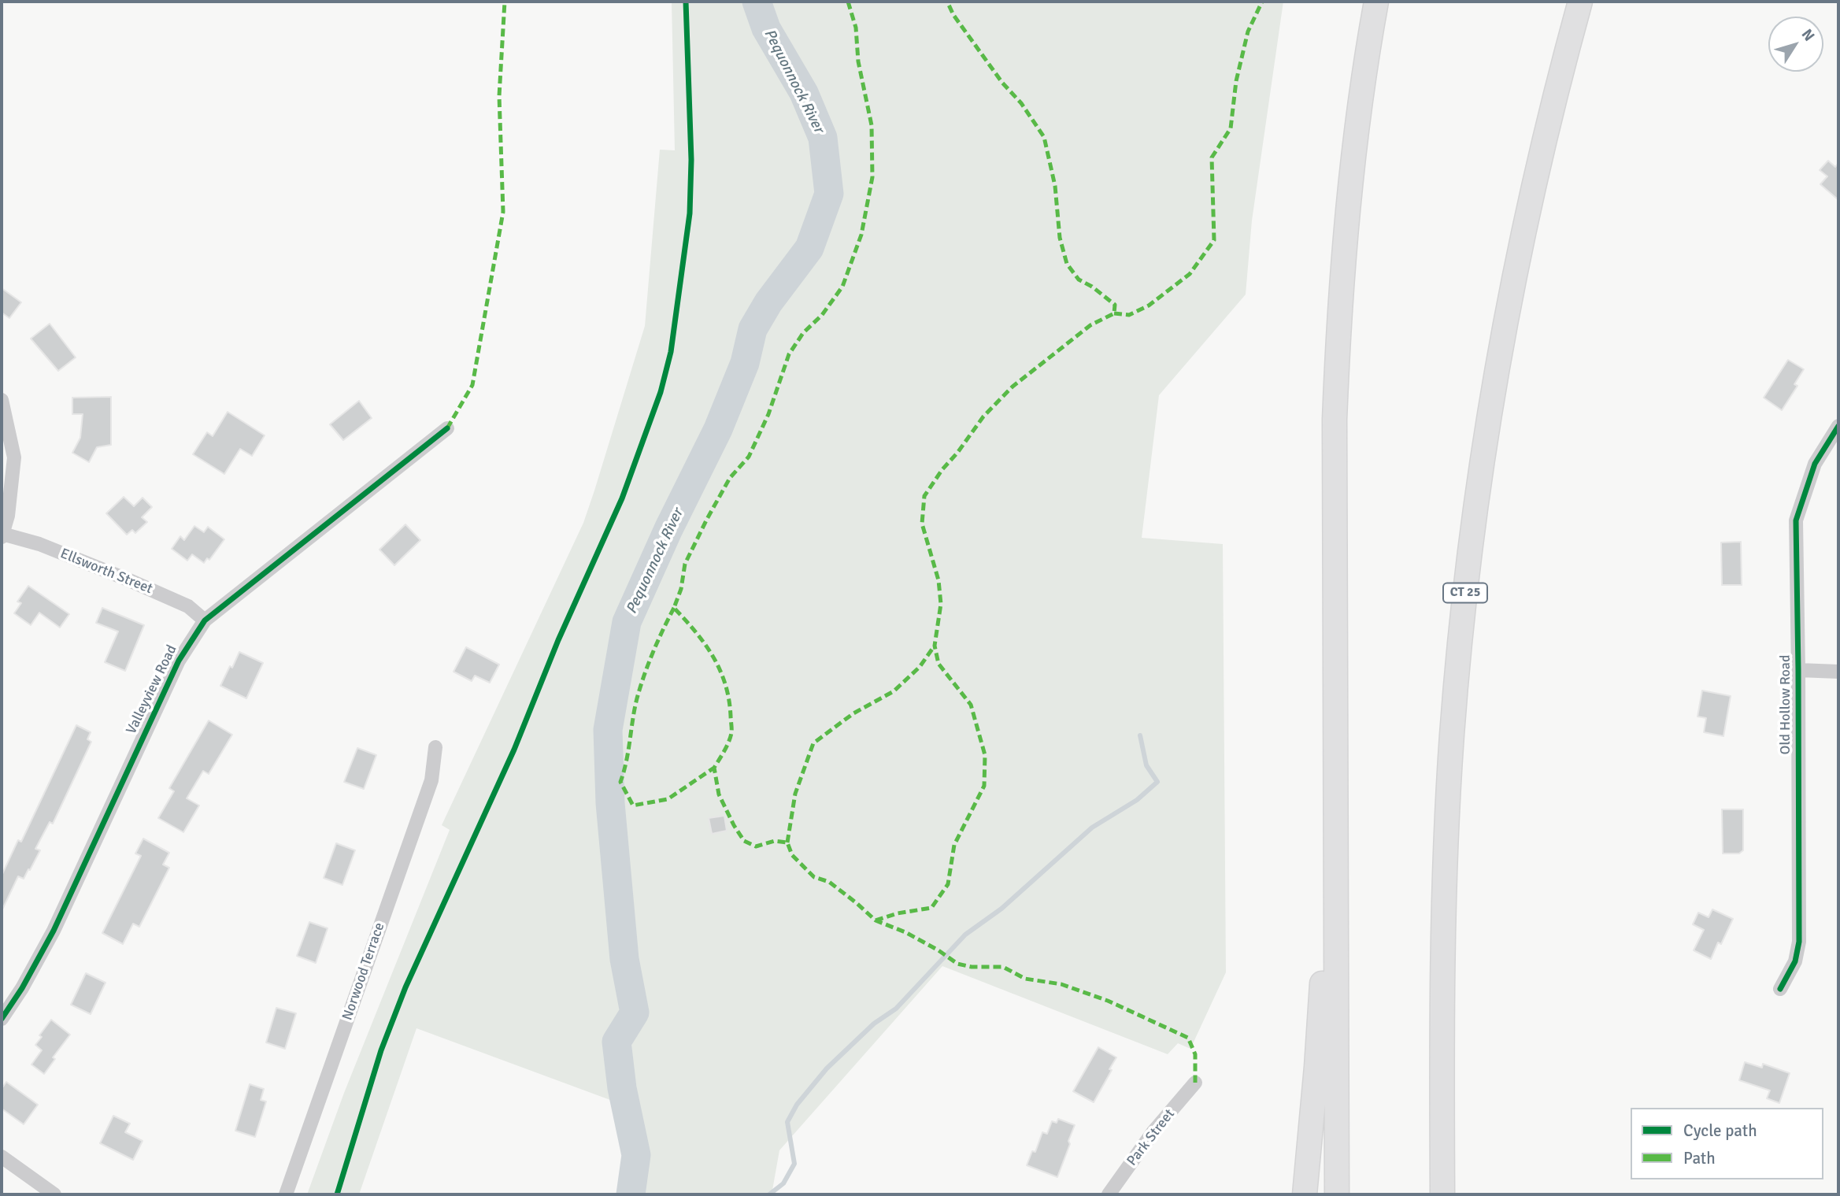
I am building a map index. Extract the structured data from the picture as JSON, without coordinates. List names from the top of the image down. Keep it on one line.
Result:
{"streets":{"highway":["CT 25"],"street":["Ellsworth Street","Valleyview Road","Old Hollow Road","Norwood Terrace","Park Street"]},"crossings":[["Ellsworth Street","Valleyview Road"]],"water":["Pequonnock River"],"legend":["Cycle path","Path"],"north":"top right"}
